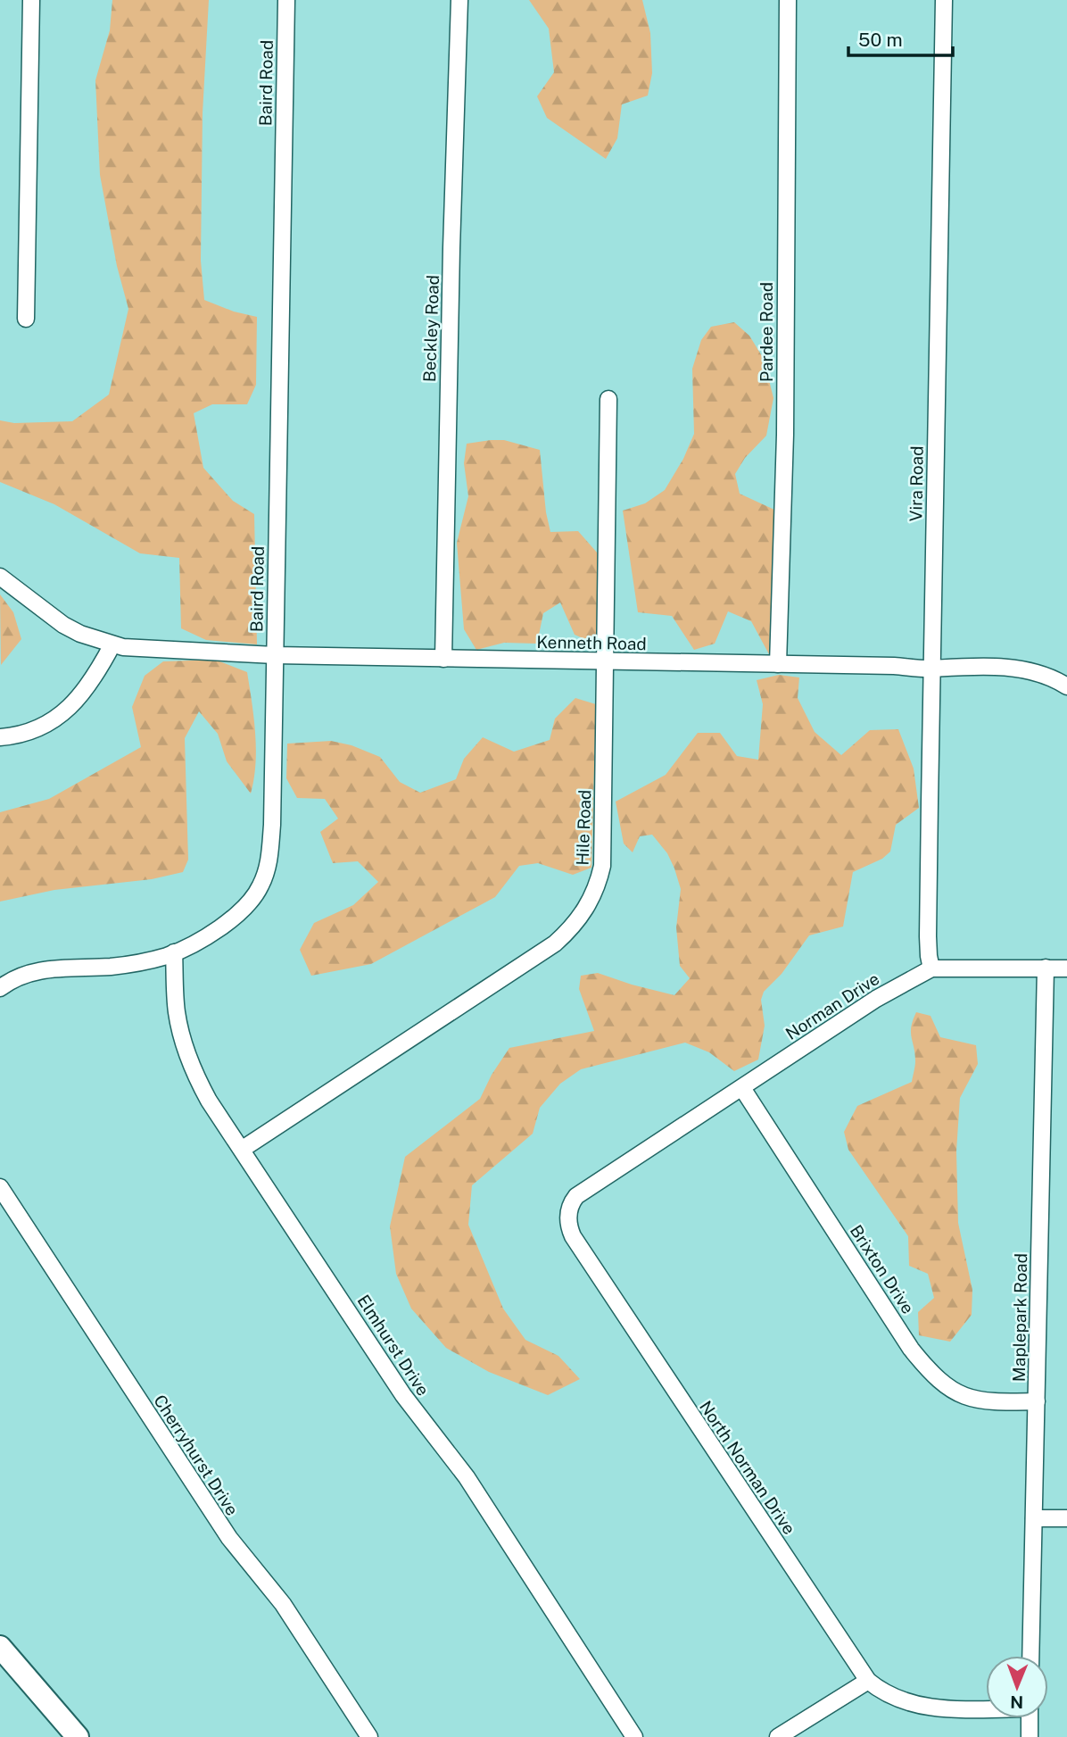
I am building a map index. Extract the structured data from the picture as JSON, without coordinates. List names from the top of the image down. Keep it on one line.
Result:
{"streets":{"street":["Baird Road","Beckley Road","Pardee Road","Vira Road","Kenneth Road","Hile Road","Norman Drive","Brixton Drive","Maplepark Road","Elmhurst Drive","Cherryhurst Drive","North Norman Drive"]},"crossings":[["Baird Road","Kenneth Road"],["Baird Road","Elmhurst Drive"],["Beckley Road","Kenneth Road"],["Pardee Road","Kenneth Road"],["Vira Road","Kenneth Road"],["Vira Road","Norman Drive"],["Kenneth Road","Hile Road"],["Hile Road","Elmhurst Drive"],["Norman Drive","Brixton Drive"],["Norman Drive","Maplepark Road"],["Norman Drive","North Norman Drive"],["Brixton Drive","Maplepark Road"]],"scale_bar":"50 m","north":"bottom"}
